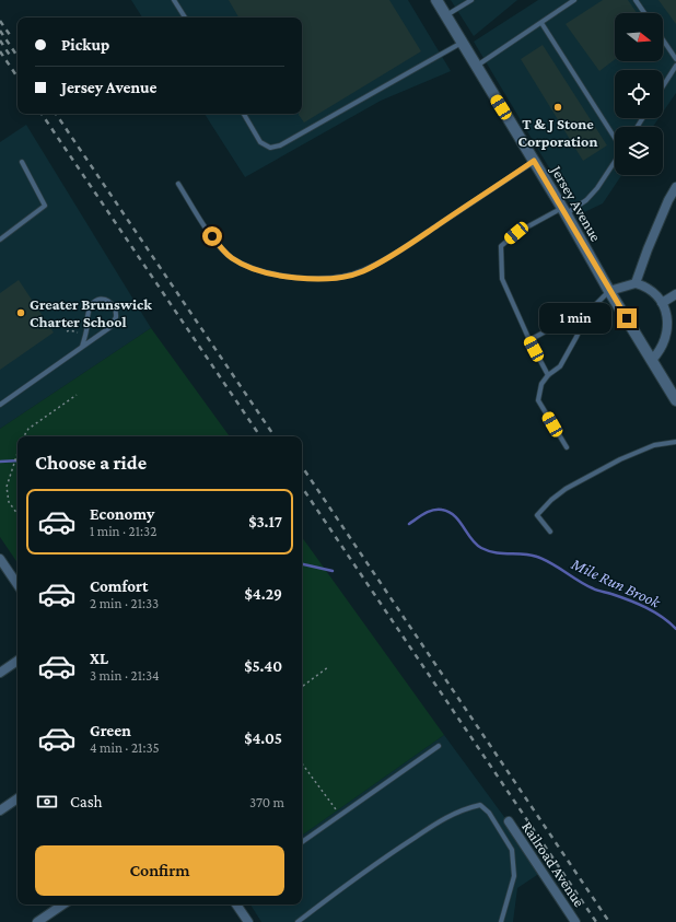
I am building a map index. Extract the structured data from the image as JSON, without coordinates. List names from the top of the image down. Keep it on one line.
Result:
{"streets":{"street":["Jersey Avenue","Railroad Avenue"]},"water":["Mile Run Brook"],"places":["T & J Stone Corporation","Greater Brunswick Charter School"],"north":"right","page":{"banner":["Pickup","Jersey Avenue"],"bubble":"1 min","heading":"Choose a ride","list":[{"name":"Economy","note":"1 min · 21:32","value":"$3.17"},{"name":"Comfort","note":"2 min · 21:33","value":"$4.29"},{"name":"XL","note":"3 min · 21:34","value":"$5.40"},{"name":"Green","note":"4 min · 21:35","value":"$4.05"}],"pay":["Cash","370 m"],"buttons":"Confirm"}}
